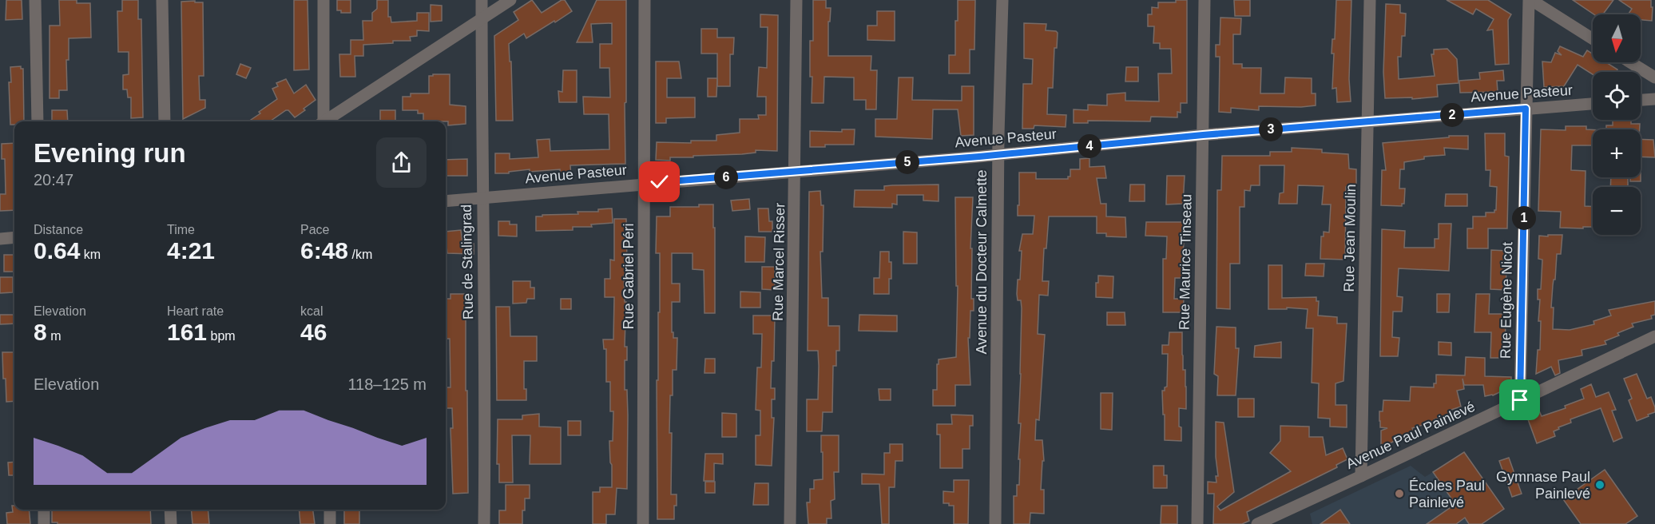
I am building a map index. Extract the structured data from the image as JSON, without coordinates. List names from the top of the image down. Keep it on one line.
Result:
{"streets":{"street":["Avenue Pasteur","Rue Jean Moulin","Rue de Stalingrad","Rue Marcel Risser","Avenue du Docteur Calmette","Rue Maurice Tinseau","Rue Gabriel Péri","Rue Eugène Nicot","Avenue Paul Painlevé"]},"crossings":[["Avenue Pasteur","Rue Jean Moulin"],["Avenue Pasteur","Rue de Stalingrad"],["Avenue Pasteur","Rue Marcel Risser"],["Avenue Pasteur","Avenue du Docteur Calmette"],["Avenue Pasteur","Rue Maurice Tinseau"],["Avenue Pasteur","Rue Gabriel Péri"],["Avenue Pasteur","Rue Eugène Nicot"],["Rue Jean Moulin","Avenue Paul Painlevé"],["Rue Eugène Nicot","Avenue Paul Painlevé"]],"places":["Gymnase Paul Painlevé","Écoles Paul Painlevé"],"north":"bottom","page":{"map_buttons":["+","−"],"pins":["2","3","4","5","6","1"],"heading":["Evening run","20:47"],"stats":[["Distance","0.64 km"],["Time","4:21"],["Pace","6:48 /km"],["Elevation","8 m"],["Heart rate","161 bpm"],["kcal","46"]],"chart":["Elevation","118–125 m"]}}
